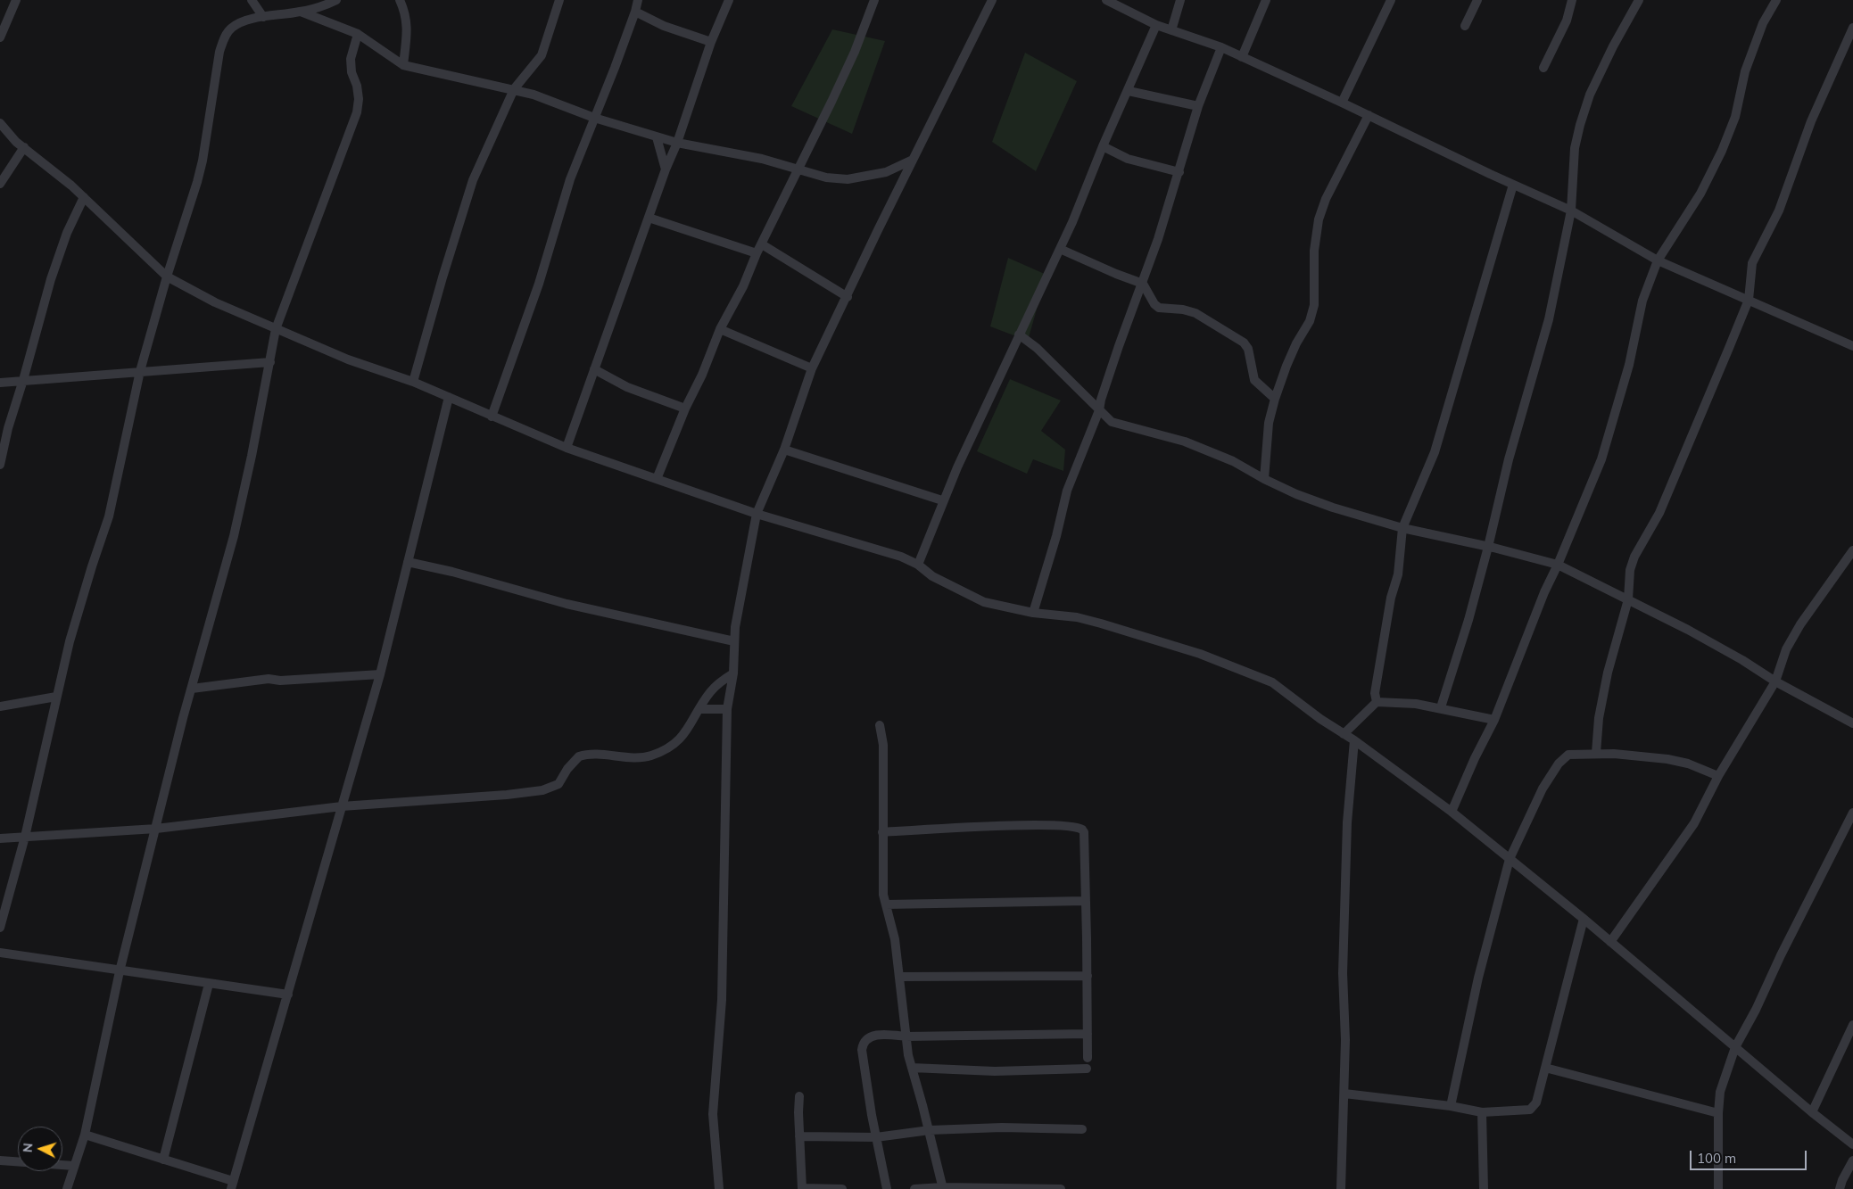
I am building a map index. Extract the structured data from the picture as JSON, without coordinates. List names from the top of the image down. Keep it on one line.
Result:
{"scale_bar":"100 m","north":"left"}
